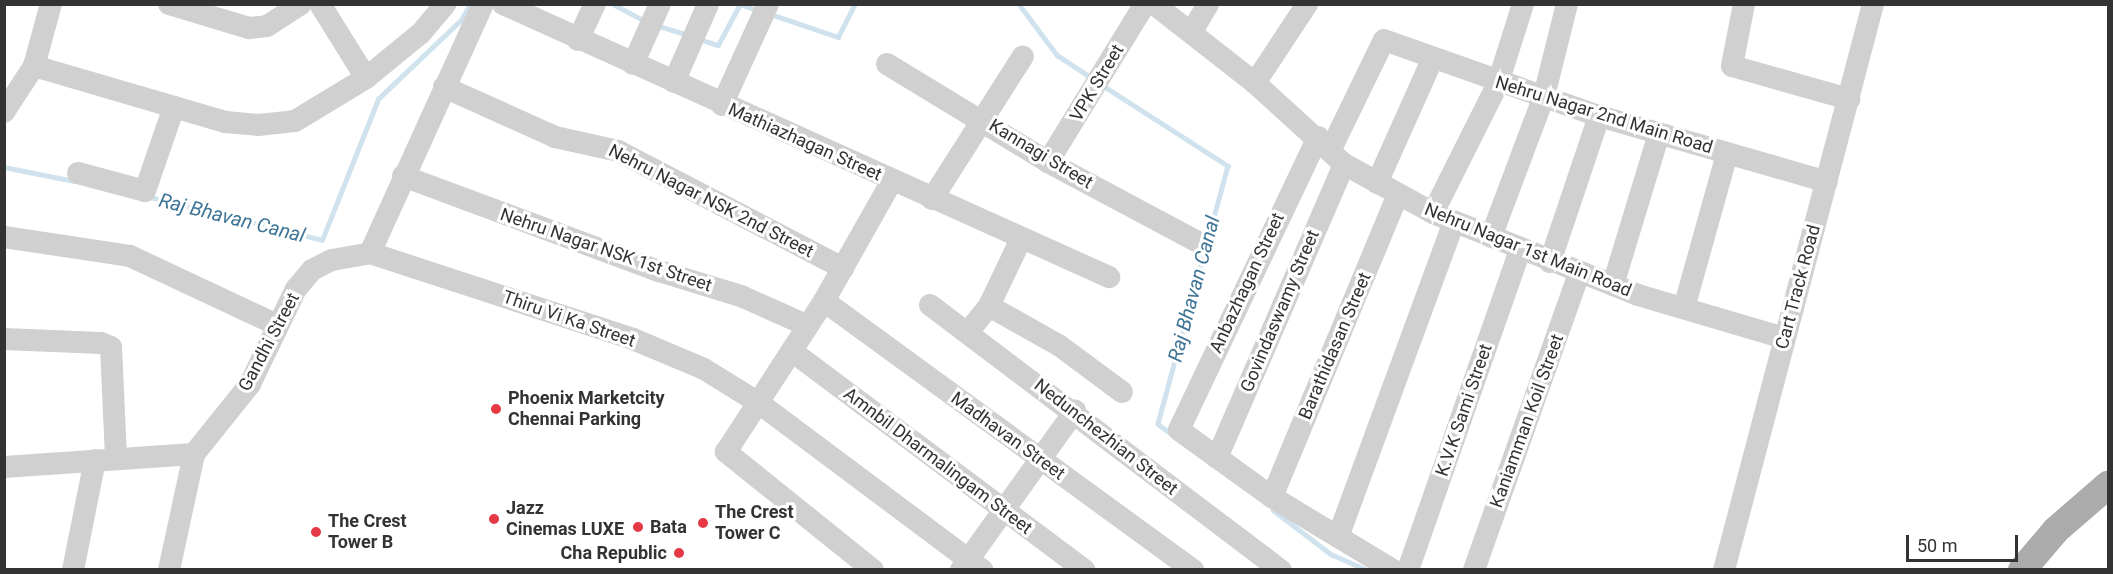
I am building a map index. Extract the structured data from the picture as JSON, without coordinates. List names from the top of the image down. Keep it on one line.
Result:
{"streets":{"street":["VPK Street","Nehru Nagar 2nd Main Road","Mathiazhagan Street","Kannagi Street","Nehru Nagar NSK 2nd Street","Nehru Nagar NSK 1st Street","Nehru Nagar 1st Main Road","Anbazhagan Street","Cart Track Road","Govindaswamy Street","Thiru Vi Ka Street","Gandhi Street","Barathidasan Street","K.V.K Sami Street","Kaniamman Koil Street","Madhavan Street","Nedunchezhian Street","Amnbil Dharmalingam Street"]},"crossings":[["VPK Street","Kannagi Street"],["Nehru Nagar 2nd Main Road","Nehru Nagar 1st Main Road"],["Nehru Nagar 2nd Main Road","Anbazhagan Street"],["Nehru Nagar 2nd Main Road","Cart Track Road"],["Nehru Nagar 2nd Main Road","Govindaswamy Street"],["Nehru Nagar 1st Main Road","Anbazhagan Street"],["Nehru Nagar 1st Main Road","Cart Track Road"],["Nehru Nagar 1st Main Road","Govindaswamy Street"],["Nehru Nagar 1st Main Road","Barathidasan Street"],["Nehru Nagar 1st Main Road","K.V.K Sami Street"],["Nehru Nagar 1st Main Road","Kaniamman Koil Street"],["Anbazhagan Street","Govindaswamy Street"],["Thiru Vi Ka Street","Gandhi Street"]],"water":["Raj Bhavan Canal"],"places":["Phoenix Marketcity Chennai Parking","Jazz Cinemas LUXE","The Crest Tower C","Bata","The Crest Tower B","Cha Republic"],"scale_bar":"50 m"}
